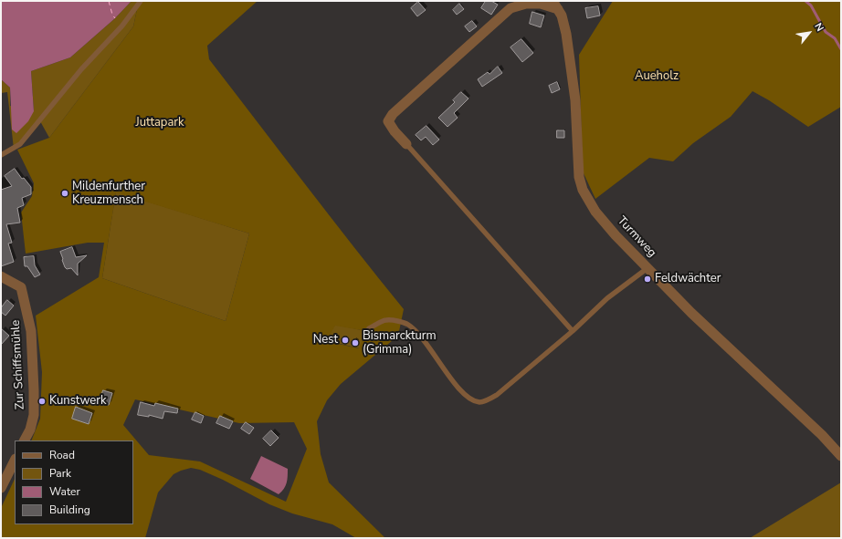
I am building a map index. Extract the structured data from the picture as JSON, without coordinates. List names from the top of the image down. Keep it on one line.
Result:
{"streets":{"street":["Turmweg","Zur Schiffsmühle"]},"parks":["Aueholz","Juttapark"],"places":["Mildenfurther Kreuzmensch","Feldwächter","Nest","Bismarckturm (Grimma)","Kunstwerk"],"legend":["Road","Park","Water","Building"],"north":"top right"}
